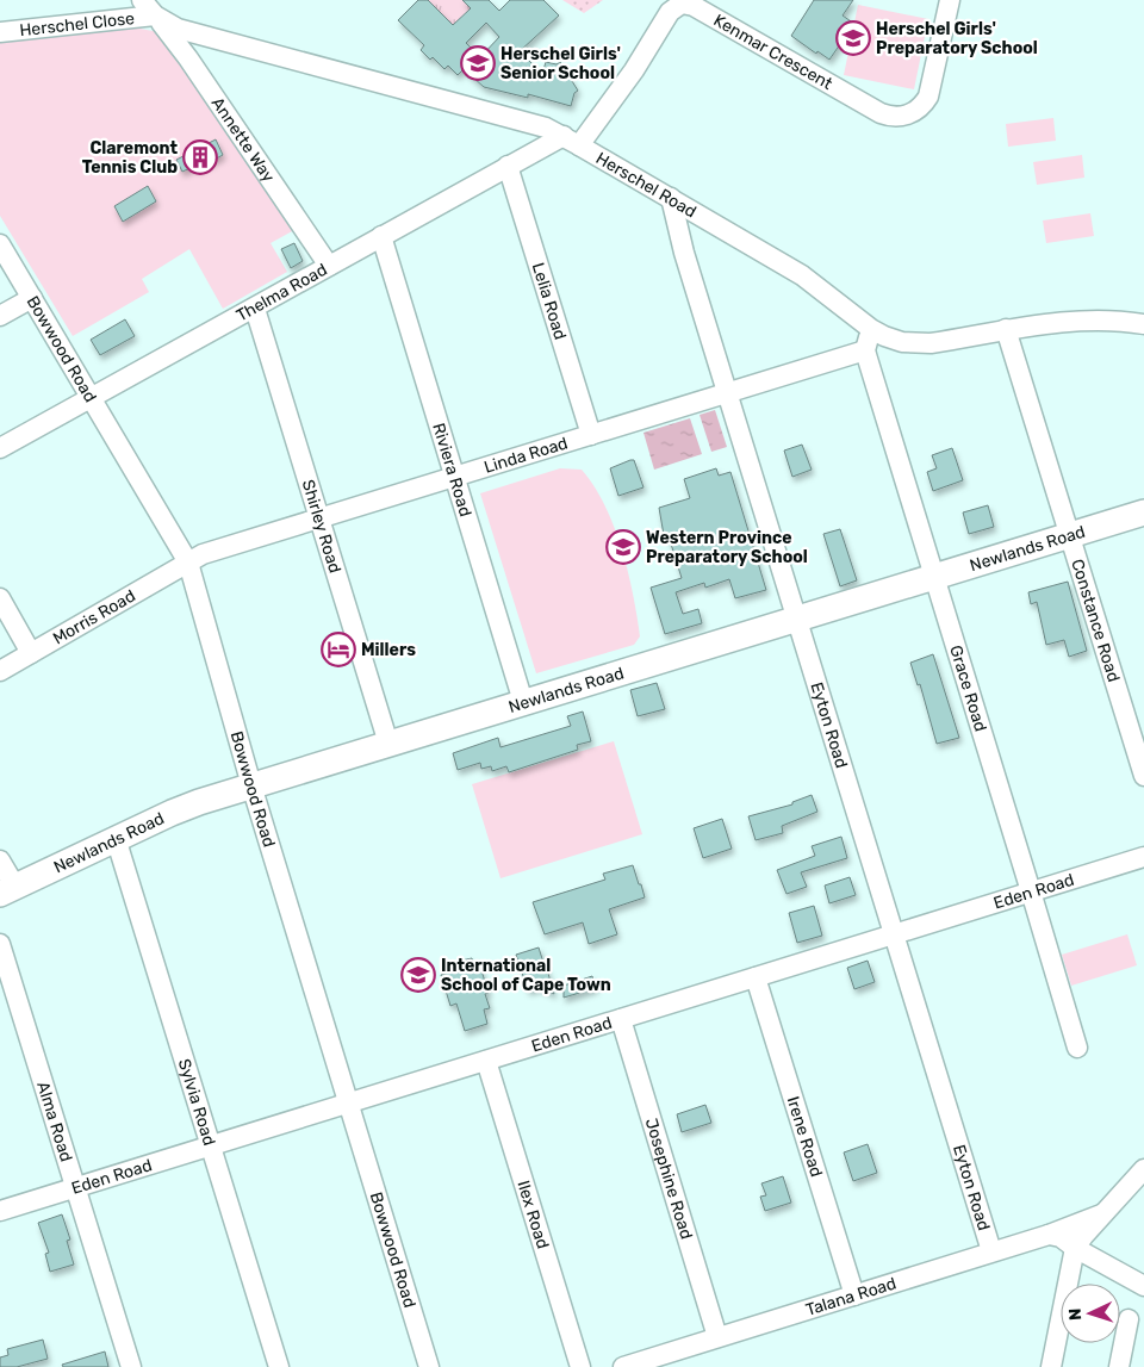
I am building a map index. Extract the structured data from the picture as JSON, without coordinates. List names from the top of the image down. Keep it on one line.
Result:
{"streets":{"main road":["Newlands Road"],"street":["Herschel Close","Kenmar Crescent","Annette Way","Herschel Road","Thelma Road","Lelia Road","Bowwood Road","Linda Road","Riviera Road","Shirley Road","Morris Road","Constance Road","Grace Road","Eyton Road","Eden Road","Sylvia Road","Alma Road","Irene Road","Josephine Road","Ilex Road","Talana Road"]},"crossings":[["Herschel Close","Annette Way"],["Herschel Close","Herschel Road"],["Kenmar Crescent","Herschel Road"],["Kenmar Crescent","Thelma Road"],["Annette Way","Herschel Road"],["Annette Way","Thelma Road"],["Herschel Road","Thelma Road"],["Herschel Road","Constance Road"],["Herschel Road","Eyton Road"],["Thelma Road","Lelia Road"],["Thelma Road","Bowwood Road"],["Thelma Road","Riviera Road"],["Thelma Road","Shirley Road"],["Lelia Road","Linda Road"],["Bowwood Road","Linda Road"],["Bowwood Road","Newlands Road"],["Bowwood Road","Morris Road"],["Bowwood Road","Eden Road"],["Linda Road","Riviera Road"],["Linda Road","Shirley Road"],["Linda Road","Morris Road"],["Linda Road","Grace Road"],["Linda Road","Eyton Road"],["Riviera Road","Newlands Road"],["Shirley Road","Newlands Road"],["Newlands Road","Constance Road"],["Newlands Road","Grace Road"],["Newlands Road","Eyton Road"],["Newlands Road","Sylvia Road"],["Grace Road","Eden Road"],["Eyton Road","Eden Road"],["Eyton Road","Talana Road"],["Eden Road","Sylvia Road"],["Eden Road","Alma Road"],["Eden Road","Irene Road"],["Eden Road","Josephine Road"],["Eden Road","Ilex Road"],["Irene Road","Talana Road"],["Josephine Road","Talana Road"]],"places":{"school or university":["Herschel Girls' Preparatory School","Herschel Girls' Senior School","Western Province Preparatory School","International School of Cape Town"],"building":["Claremont Tennis Club"],"hotel":["Millers"]},"north":"left"}
